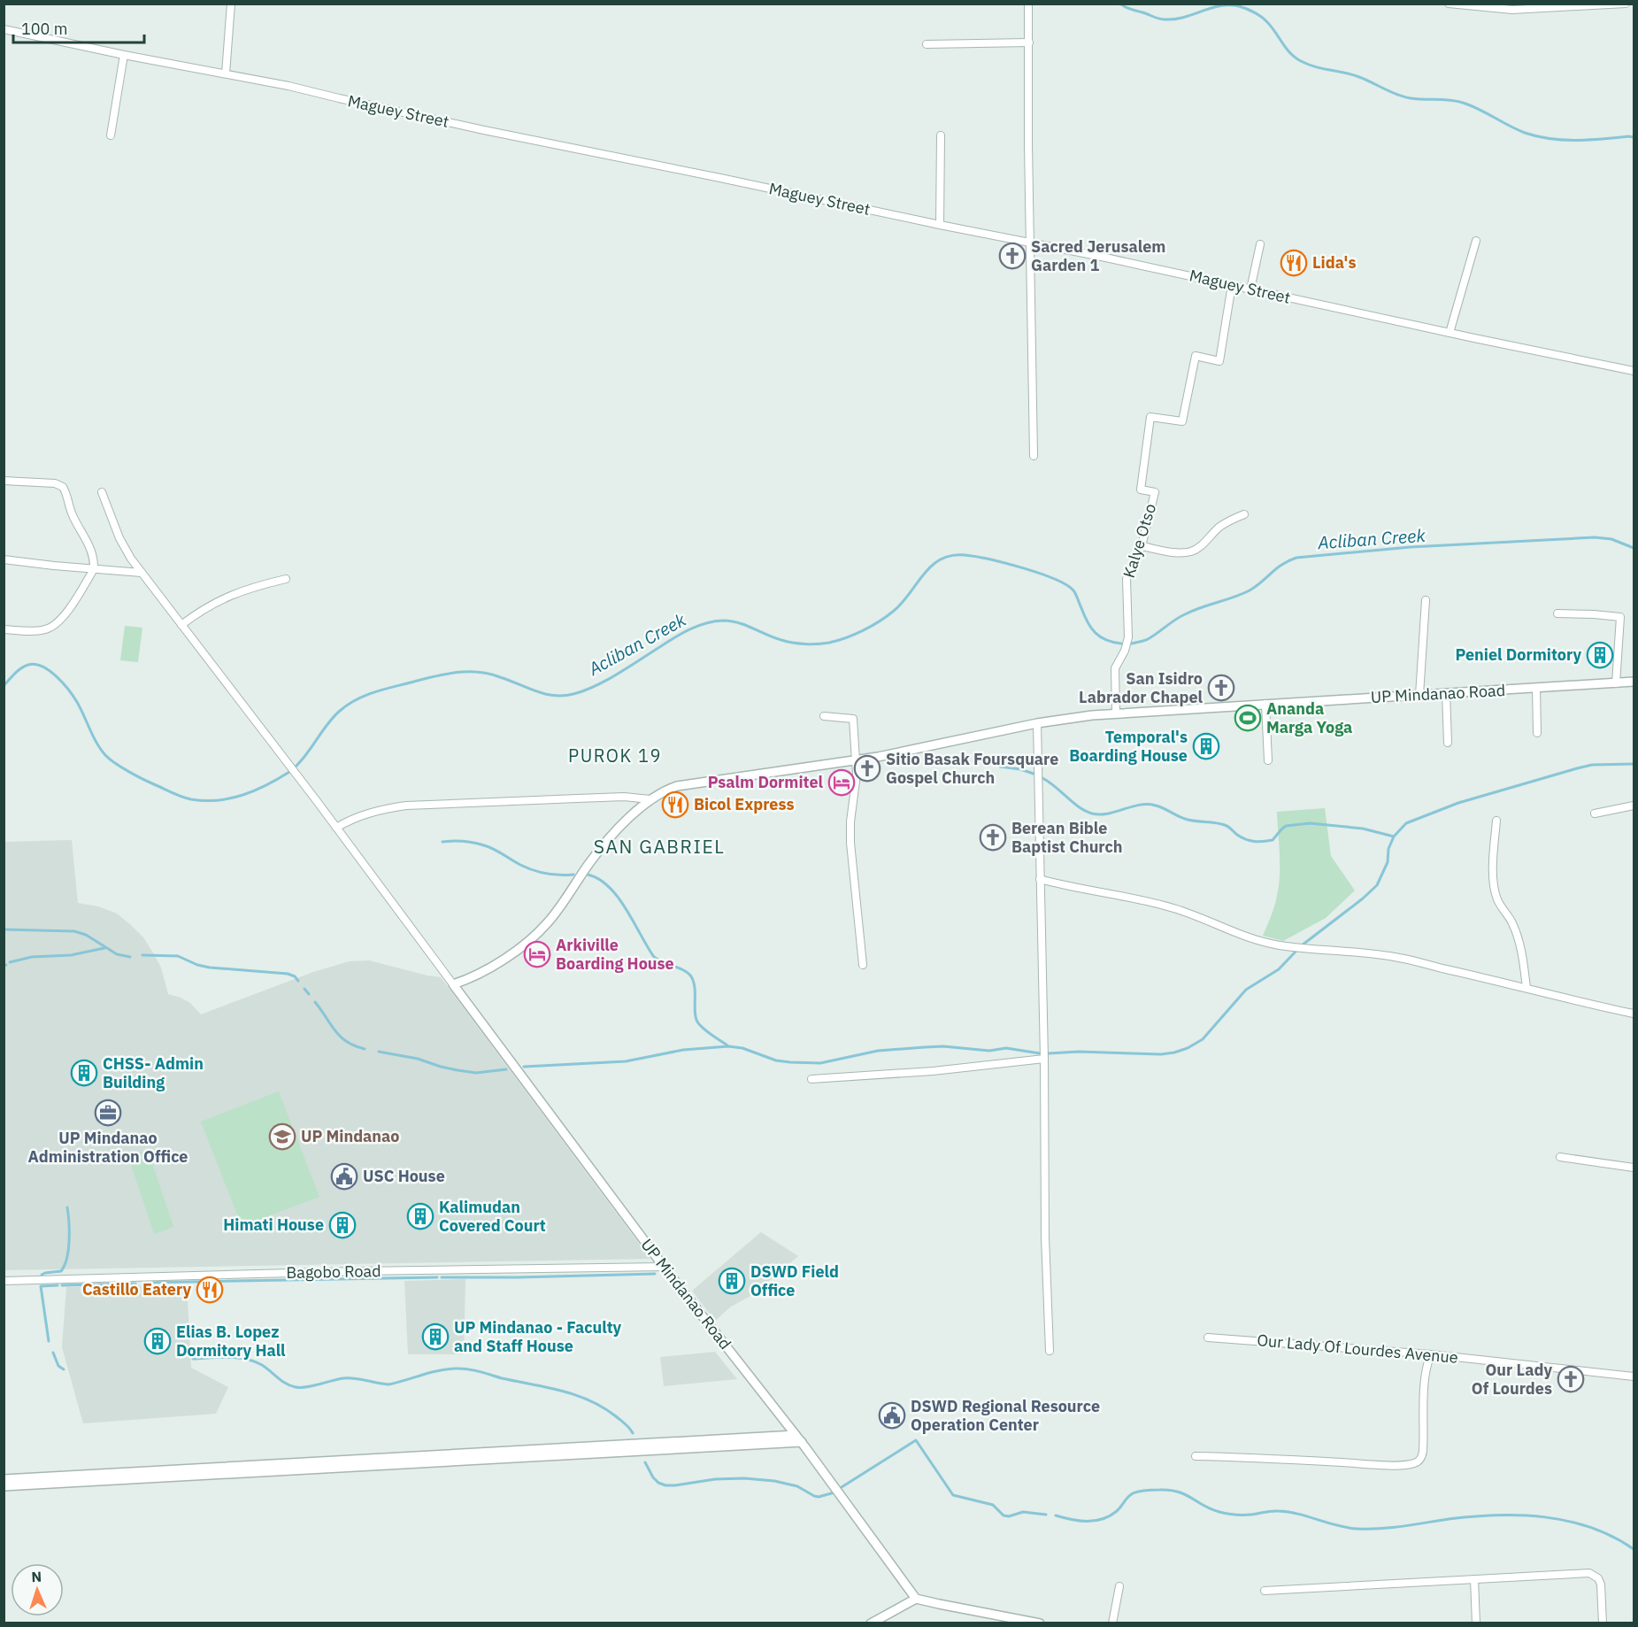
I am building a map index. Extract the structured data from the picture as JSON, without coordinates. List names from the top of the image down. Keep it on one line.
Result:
{"streets":{"street":["Maguey Street","Kalye Otso","UP Mindanao Road","Bagobo Road","Our Lady Of Lourdes Avenue"]},"crossings":[["Maguey Street","Kalye Otso"],["Kalye Otso","UP Mindanao Road"],["UP Mindanao Road","Bagobo Road"]],"districts":["PUROK 19","SAN GABRIEL"],"water":["Acliban Creek"],"places":{"church":["Sacred Jerusalem Garden 1","San Isidro Labrador Chapel","Sitio Basak Foursquare Gospel Church","Berean Bible Baptist Church","Our Lady Of Lourdes"],"restaurant":["Lida's","Bicol Express","Castillo Eatery"],"building":["Peniel Dormitory","Temporal's Boarding House","CHSS- Admin Building","Kalimudan Covered Court","Himati House","DSWD Field Office","UP Mindanao - Faculty and Staff House","Elias B. Lopez Dormitory Hall"],"sports":["Ananda Marga Yoga"],"hotel":["Psalm Dormitel","Arkiville Boarding House"],"office":["UP Mindanao Administration Office"],"school or university":["UP Mindanao"],"public building":["USC House","DSWD Regional Resource Operation Center"]},"scale_bar":"100 m","north":"top"}
